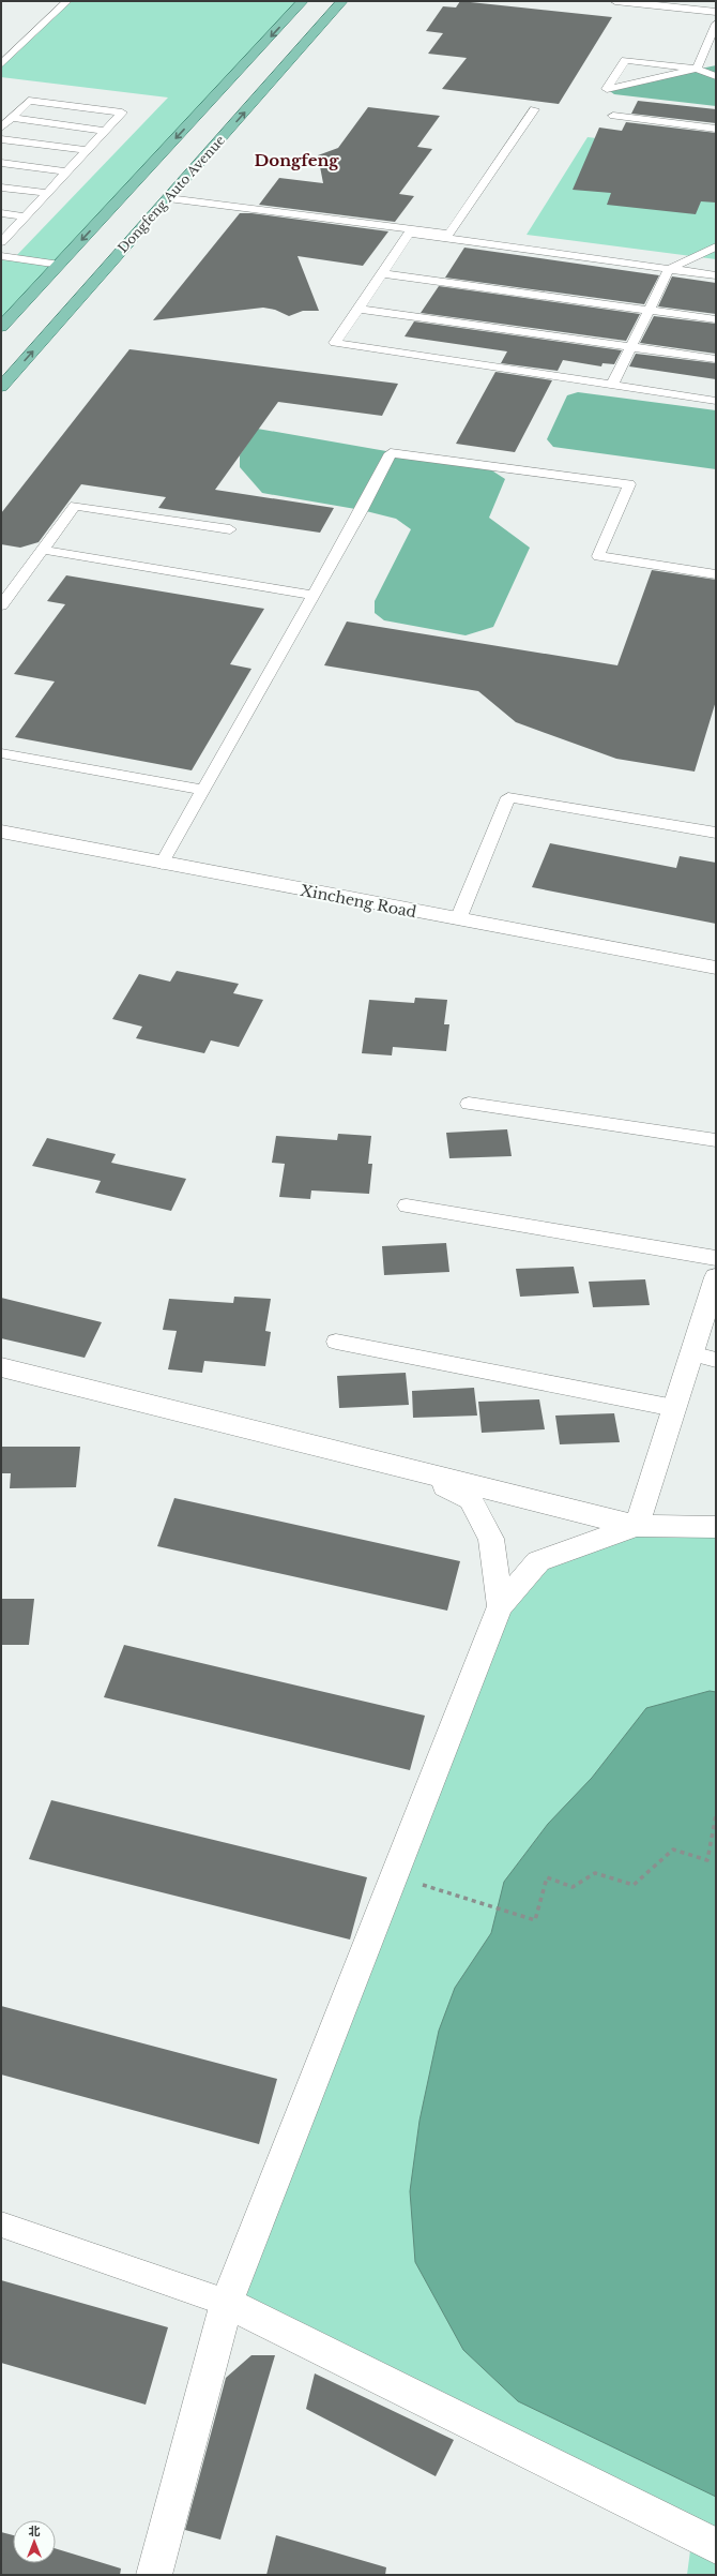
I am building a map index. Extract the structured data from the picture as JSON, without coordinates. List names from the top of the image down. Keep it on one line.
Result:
{"streets":{"main road":["Dongfeng Auto Avenue"],"street":["Xincheng Road"]},"districts":["Dongfeng"],"north":"top"}
